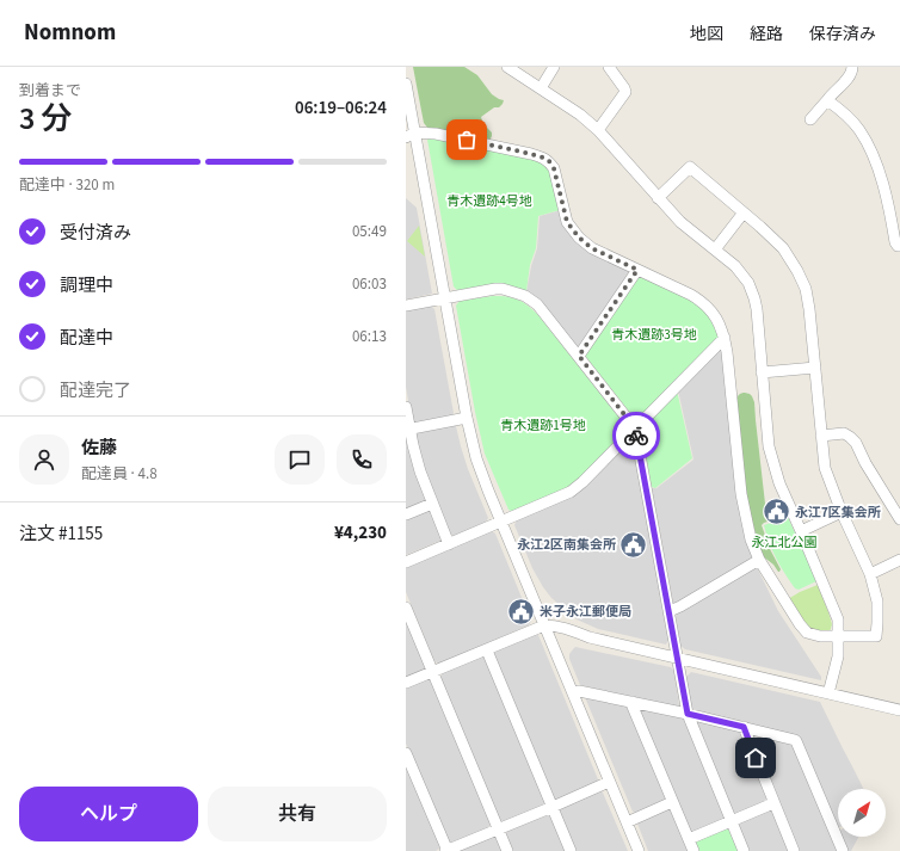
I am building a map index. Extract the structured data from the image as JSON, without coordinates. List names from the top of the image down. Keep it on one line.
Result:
{"parks":["青木遺跡4号地","青木遺跡3号地","青木遺跡1号地","永江北公園"],"places":{"public building":["永江7区集会所","永江2区南集会所","米子永江郵便局"]},"north":"top right","page":{"header":"Nomnom","nav":["地図","経路","保存済み"],"heading":["3 分","到着まで","06:19–06:24"],"panel":["佐藤","配達員 · 4.8","注文 #1155","¥4,230"],"bar":"配達中 · 320 m","list":[["受付済み","05:49"],["調理中","06:03"],["配達中","06:13"],"配達完了"],"buttons":["ヘルプ","共有"]}}
